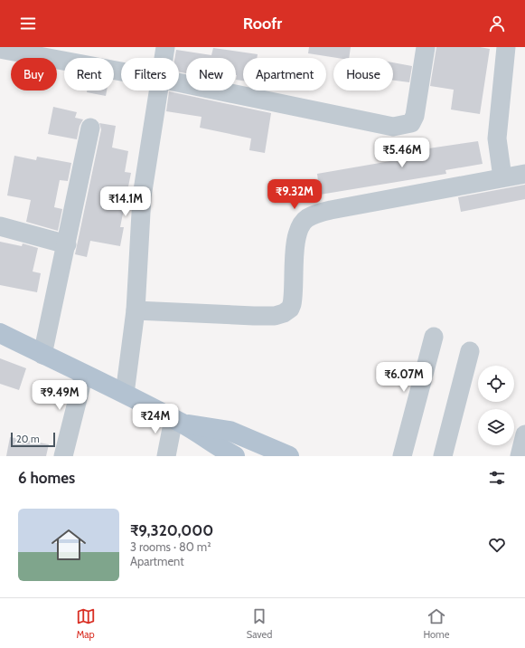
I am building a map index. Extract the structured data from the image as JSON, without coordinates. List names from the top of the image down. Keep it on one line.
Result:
{"scale_bar":"20 m","page":{"header":"Roofr","chip":["Buy","Rent","Filters","New","Apartment","House"],"price":["₹5.46M","₹9.32M","₹14.1M","₹6.07M","₹9.49M","₹24M"],"scale":"20 m","heading":"6 homes","list":[{"name":"₹9,320,000","note":"3 rooms · 80 m² · Apartment"}],"tabs":["Map","Saved","Home"]}}
